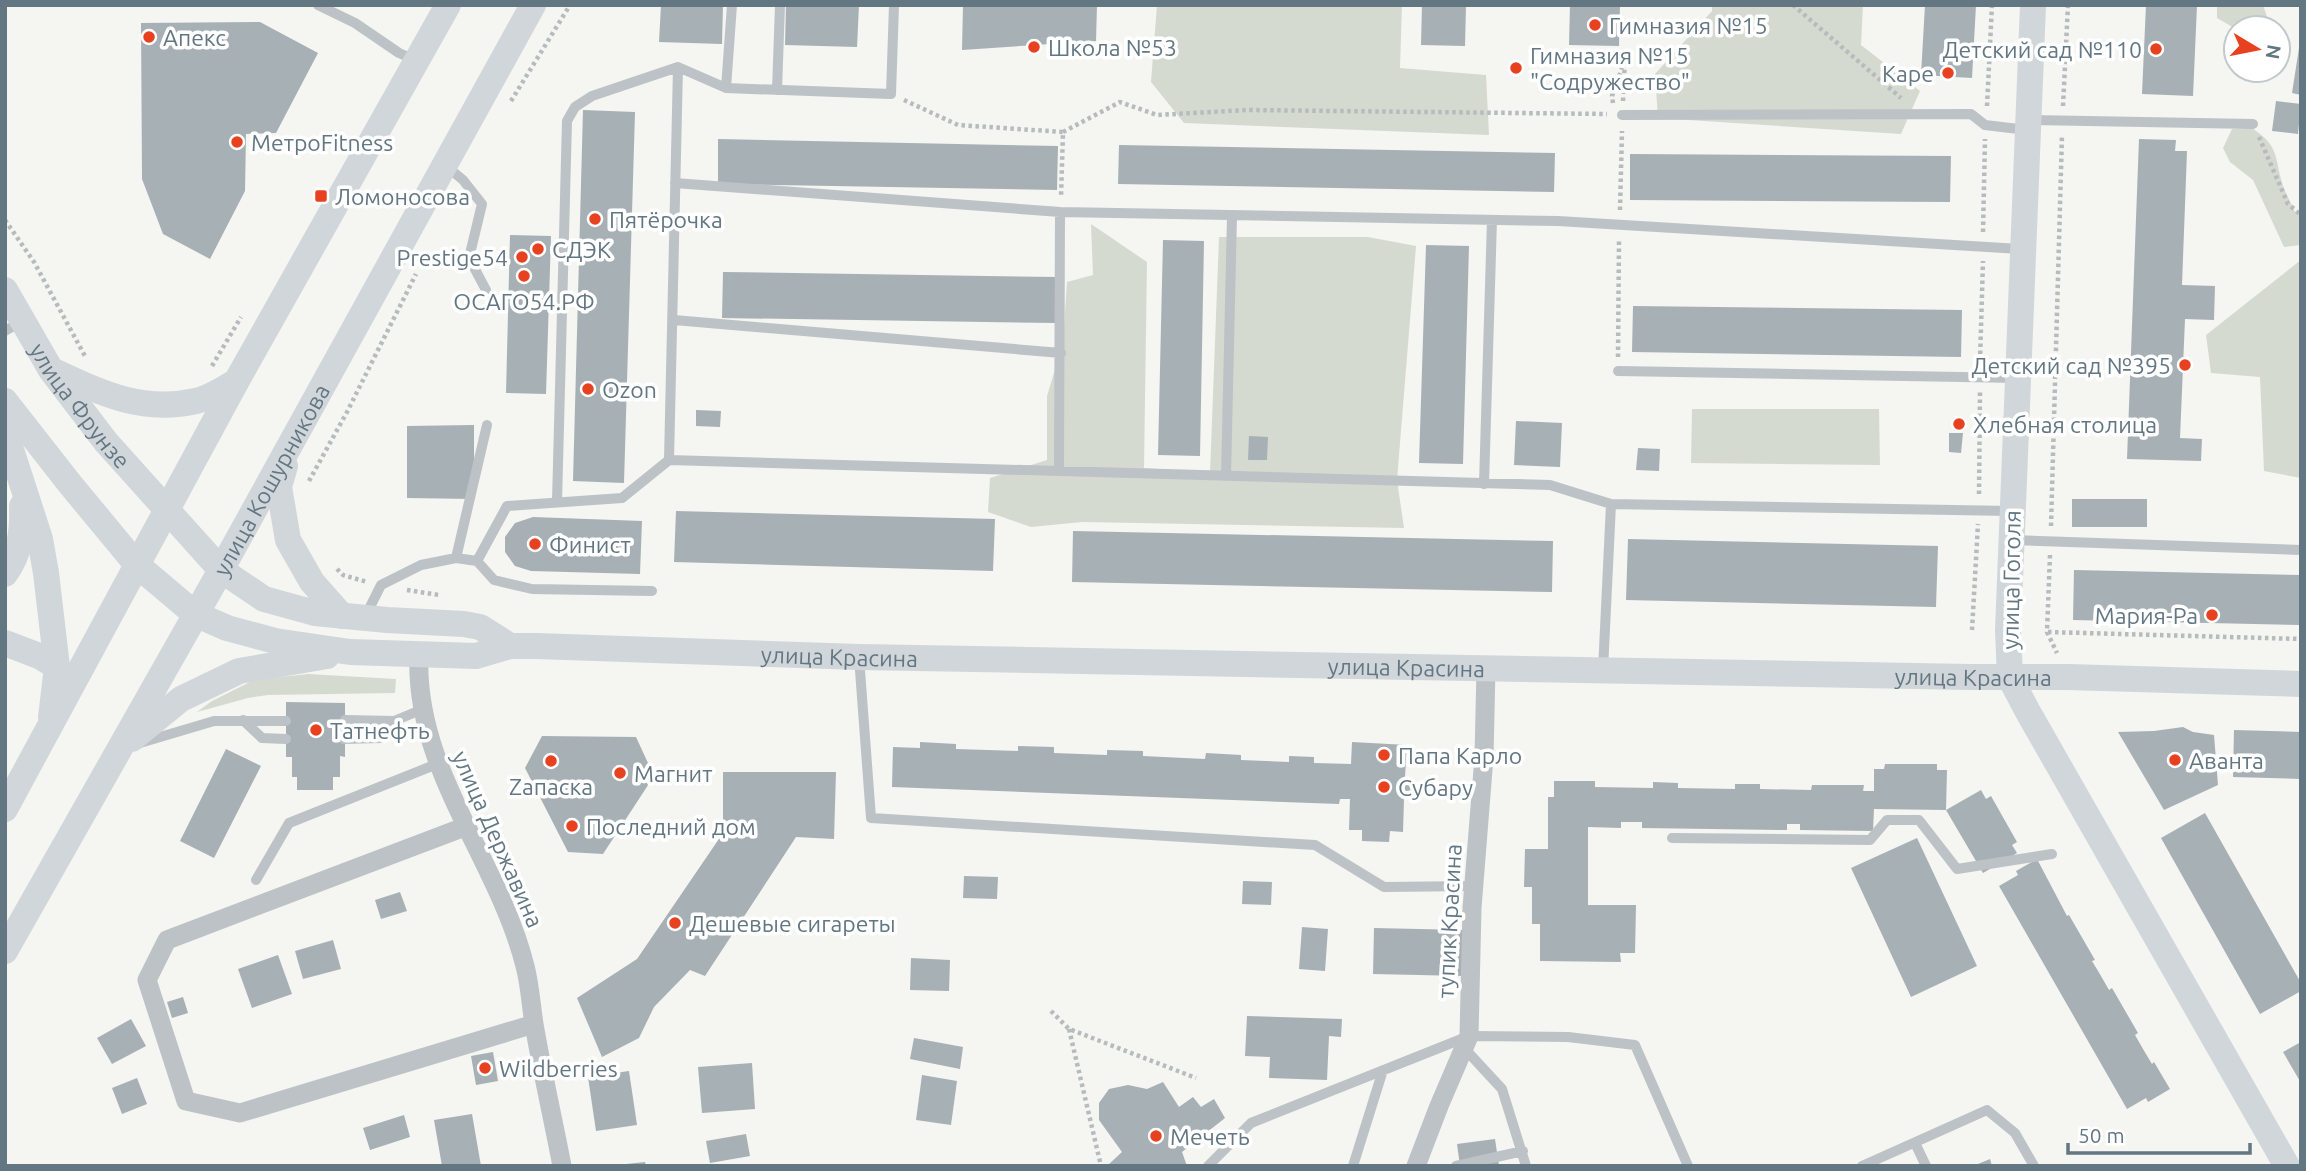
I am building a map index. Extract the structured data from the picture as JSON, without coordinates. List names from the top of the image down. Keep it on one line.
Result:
{"streets":{"main road":["улица Фрунзе","улица Кошурникова","улица Гоголя","улица Красина"],"street":["улица Державина","тупик Красина"]},"crossings":[["улица Фрунзе","улица Кошурникова"],["улица Кошурникова","улица Красина"],["улица Гоголя","улица Красина"],["улица Красина","улица Державина"],["улица Красина","тупик Красина"]],"places":{"other":["Гимназия №15","Апекс","Школа №53","Детский сад №110","Гимназия №15 \"Содружество\"","Каре","МетроFitness","Пятёрочка","СДЭК","Prestige54","ОСАГО54.РФ","Детский сад №395","Ozon","Хлебная столица","Финист","Мария-Ра","Татнефть","Папа Карло","Аванта","Zапаска","Магнит","Субару","Последний дом","Дешевые сигареты","Wildberries","Мечеть"],"transit":["Ломоносова"]},"scale_bar":"50 m","north":"right"}
